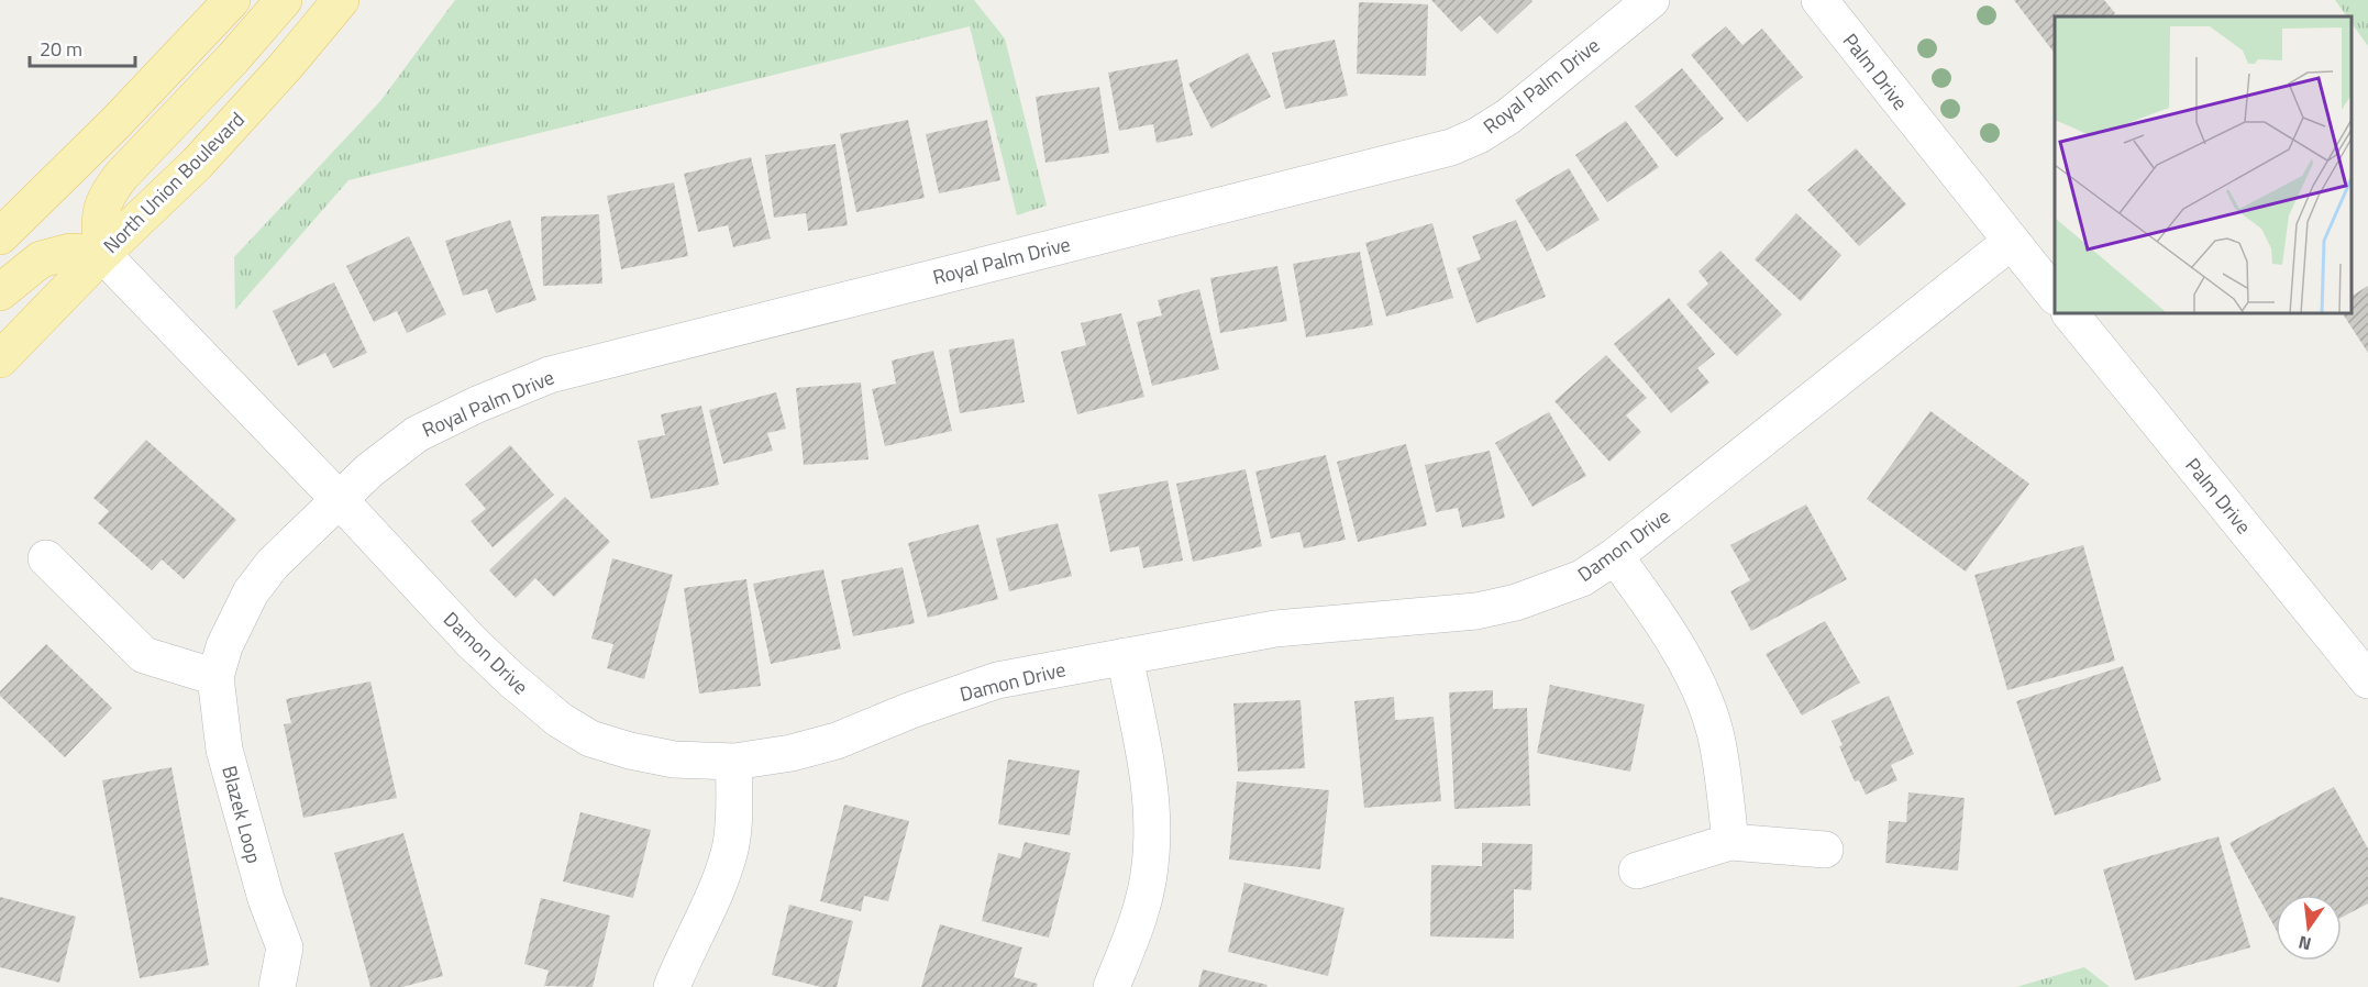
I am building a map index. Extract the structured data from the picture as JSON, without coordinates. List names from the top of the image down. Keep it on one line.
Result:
{"streets":{"main road":["North Union Boulevard"],"street":["Palm Drive","Royal Palm Drive","Damon Drive","Blazek Loop"]},"crossings":[["Palm Drive","Damon Drive"],["Royal Palm Drive","Damon Drive"],["Royal Palm Drive","Blazek Loop"],["North Union Boulevard","Damon Drive"],["Damon Drive","Blazek Loop"]],"scale_bar":"20 m","north":"bottom"}
